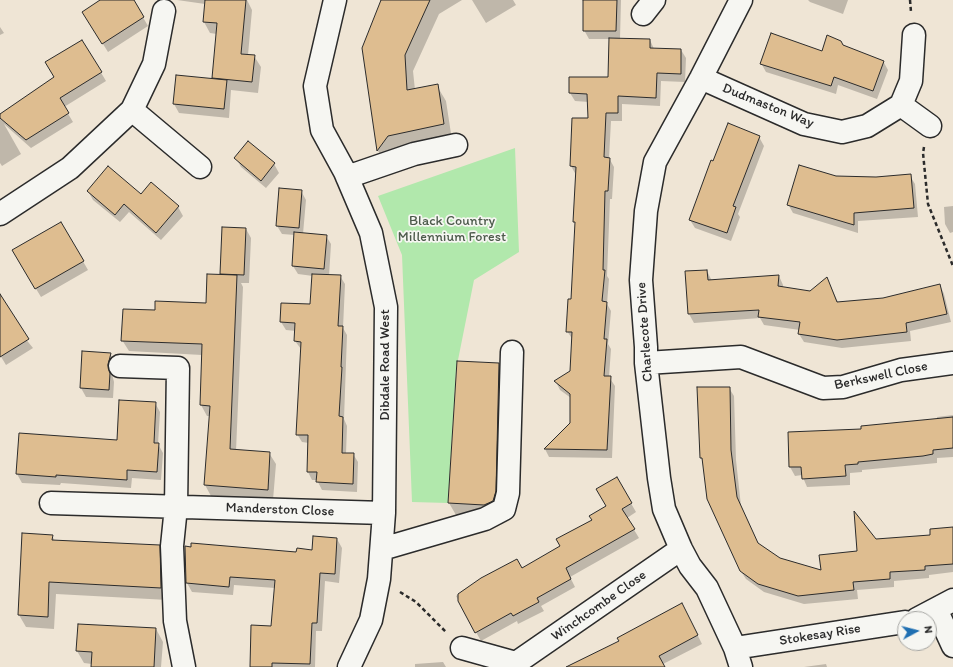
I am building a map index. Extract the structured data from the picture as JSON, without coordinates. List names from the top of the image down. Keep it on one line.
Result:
{"streets":{"street":["Dudmaston Way","Charlecote Drive","Dibdale Road West","Berkswell Close","Manderston Close","Winchcombe Close","Stokesay Rise"]},"crossings":[["Dudmaston Way","Charlecote Drive"],["Charlecote Drive","Berkswell Close"],["Charlecote Drive","Winchcombe Close"],["Charlecote Drive","Stokesay Rise"],["Dibdale Road West","Manderston Close"]],"parks":["Black Country Millennium Forest"],"north":"right"}
